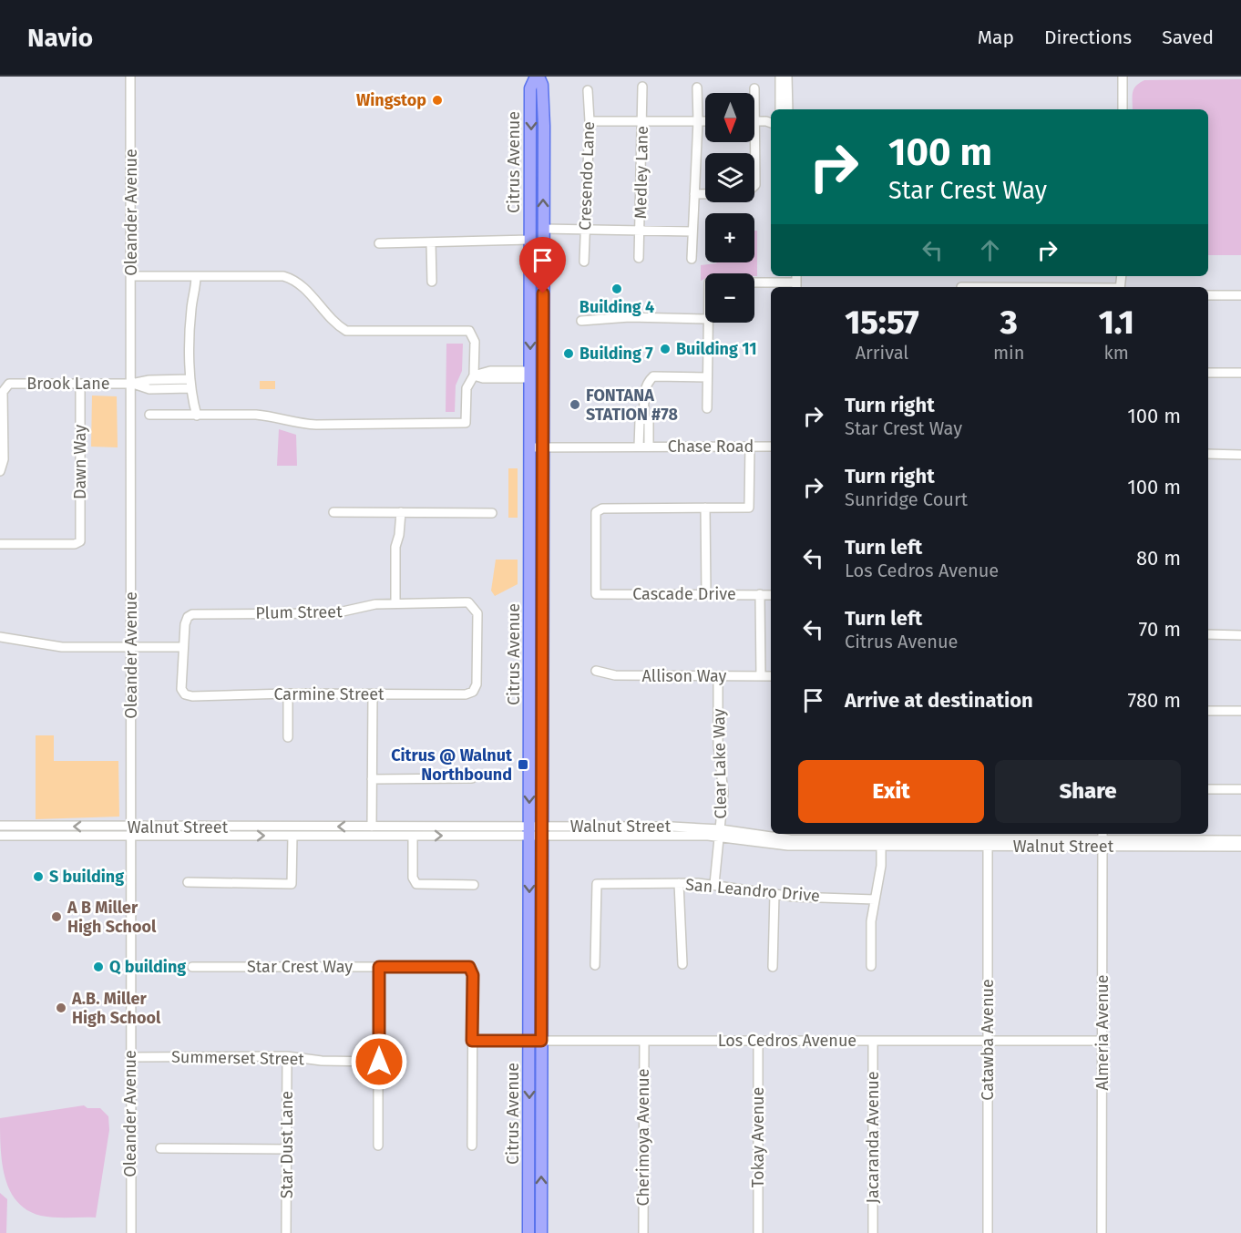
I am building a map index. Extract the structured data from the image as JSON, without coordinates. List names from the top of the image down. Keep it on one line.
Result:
{"streets":{"main road":["Citrus Avenue"],"street":["Medley Lane","Cresendo Lane","Oleander Avenue","Brook Lane","Chase Road","Dawn Way","Cascade Drive","Plum Street","Allison Way","Carmine Street","Clear Lake Way","Walnut Street","San Leandro Drive","Star Crest Way","Almeria Avenue","Catawba Avenue","Los Cedros Avenue","Summerset Street","Cherimoya Avenue","Tokay Avenue","Jacaranda Avenue","Star Dust Lane"]},"crossings":[["Citrus Avenue","Chase Road"],["Citrus Avenue","Walnut Street"],["Citrus Avenue","Los Cedros Avenue"],["Oleander Avenue","Brook Lane"],["Oleander Avenue","Walnut Street"],["Oleander Avenue","Summerset Street"],["Brook Lane","Dawn Way"],["Plum Street","Carmine Street"],["Allison Way","Clear Lake Way"],["Clear Lake Way","Walnut Street"],["Clear Lake Way","San Leandro Drive"],["Walnut Street","Almeria Avenue"],["Walnut Street","Catawba Avenue"],["Star Crest Way","Los Cedros Avenue"],["Almeria Avenue","Los Cedros Avenue"],["Catawba Avenue","Los Cedros Avenue"],["Los Cedros Avenue","Cherimoya Avenue"],["Los Cedros Avenue","Tokay Avenue"],["Los Cedros Avenue","Jacaranda Avenue"],["Summerset Street","Star Dust Lane"]],"places":{"other":["Wingstop","Building 4","Building 11","Building 7","FONTANA STATION #78","S building","A B Miller High School","Q building","A.B. Miller High School"],"transit":["Citrus @ Walnut Northbound"]},"north":"bottom","page":{"header":"Navio","nav":["Map","Directions","Saved"],"map_buttons":["+","−"],"turn":["100 m","Star Crest Way"],"eta":["15:57","Arrival","3","min","1.1","km"],"list":[{"name":"Turn right","note":"Star Crest Way","value":"100 m"},{"name":"Turn right","note":"Sunridge Court","value":"100 m"},{"name":"Turn left","note":"Los Cedros Avenue","value":"80 m"},{"name":"Turn left","note":"Citrus Avenue","value":"70 m"},{"name":"Arrive at destination","value":"780 m"}],"buttons":["Exit","Share"]}}
